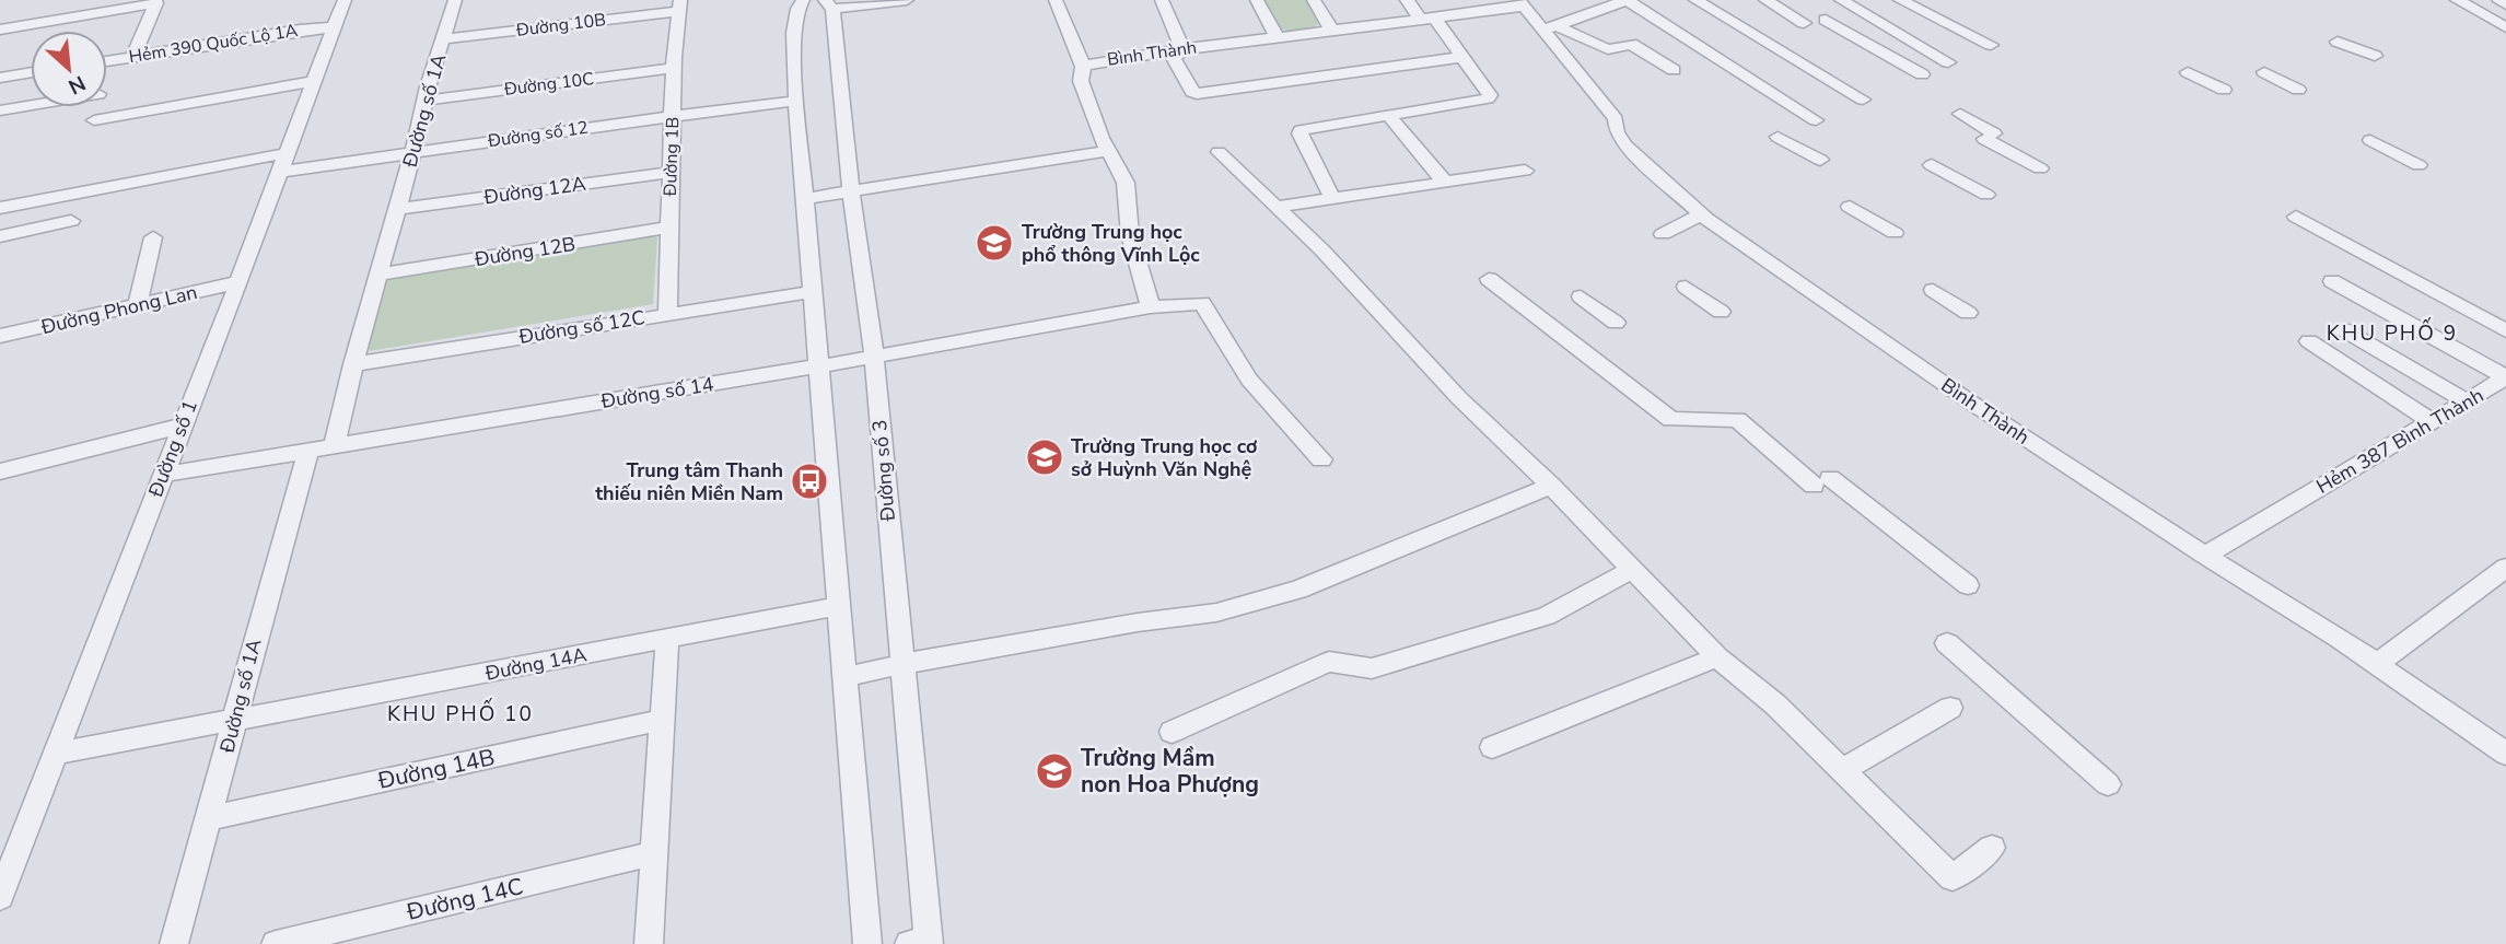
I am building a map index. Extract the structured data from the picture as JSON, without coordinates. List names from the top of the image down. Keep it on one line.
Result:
{"streets":{"street":["Đường 10B","Hẻm 390 Quốc Lộ 1A","Bình Thành","Đường 10C","Đường số 1A","Đường số 12","Đường 1B","Đường 12A","Đường 12B","Đường Phong Lan","Đường số 12C","Đường số 14","Hẻm 387 Bình Thành","Đường số 1","Đường số 3","Đường 14A","Đường 14B","Đường 14C"]},"crossings":[["Đường 10B","Đường số 1A"],["Đường 10B","Đường 1B"],["Hẻm 390 Quốc Lộ 1A","Đường số 1"],["Bình Thành","Đường số 14"],["Bình Thành","Hẻm 387 Bình Thành"],["Đường 10C","Đường số 1A"],["Đường 10C","Đường 1B"],["Đường số 1A","Đường số 12"],["Đường số 1A","Đường 12A"],["Đường số 1A","Đường 12B"],["Đường số 1A","Đường số 12C"],["Đường số 1A","Đường số 14"],["Đường số 1A","Đường 14A"],["Đường số 1A","Đường 14B"],["Đường số 12","Đường 1B"],["Đường số 12","Đường số 1"],["Đường 1B","Đường 12A"],["Đường 1B","Đường 12B"],["Đường 1B","Đường số 12C"],["Đường Phong Lan","Đường số 1"],["Đường số 14","Đường số 1"],["Đường số 14","Đường số 3"],["Đường số 1","Đường 14A"]],"districts":["KHU PHỐ 9","KHU PHỐ 10"],"places":{"school or university":["Trường Trung học phổ thông Vĩnh Lộc","Trường Trung học cơ sở Huỳnh Văn Nghệ","Trường Mầm non Hoa Phượng"],"bus stop":["Trung tâm Thanh thiếu niên Miền Nam"]},"north":"bottom right"}
